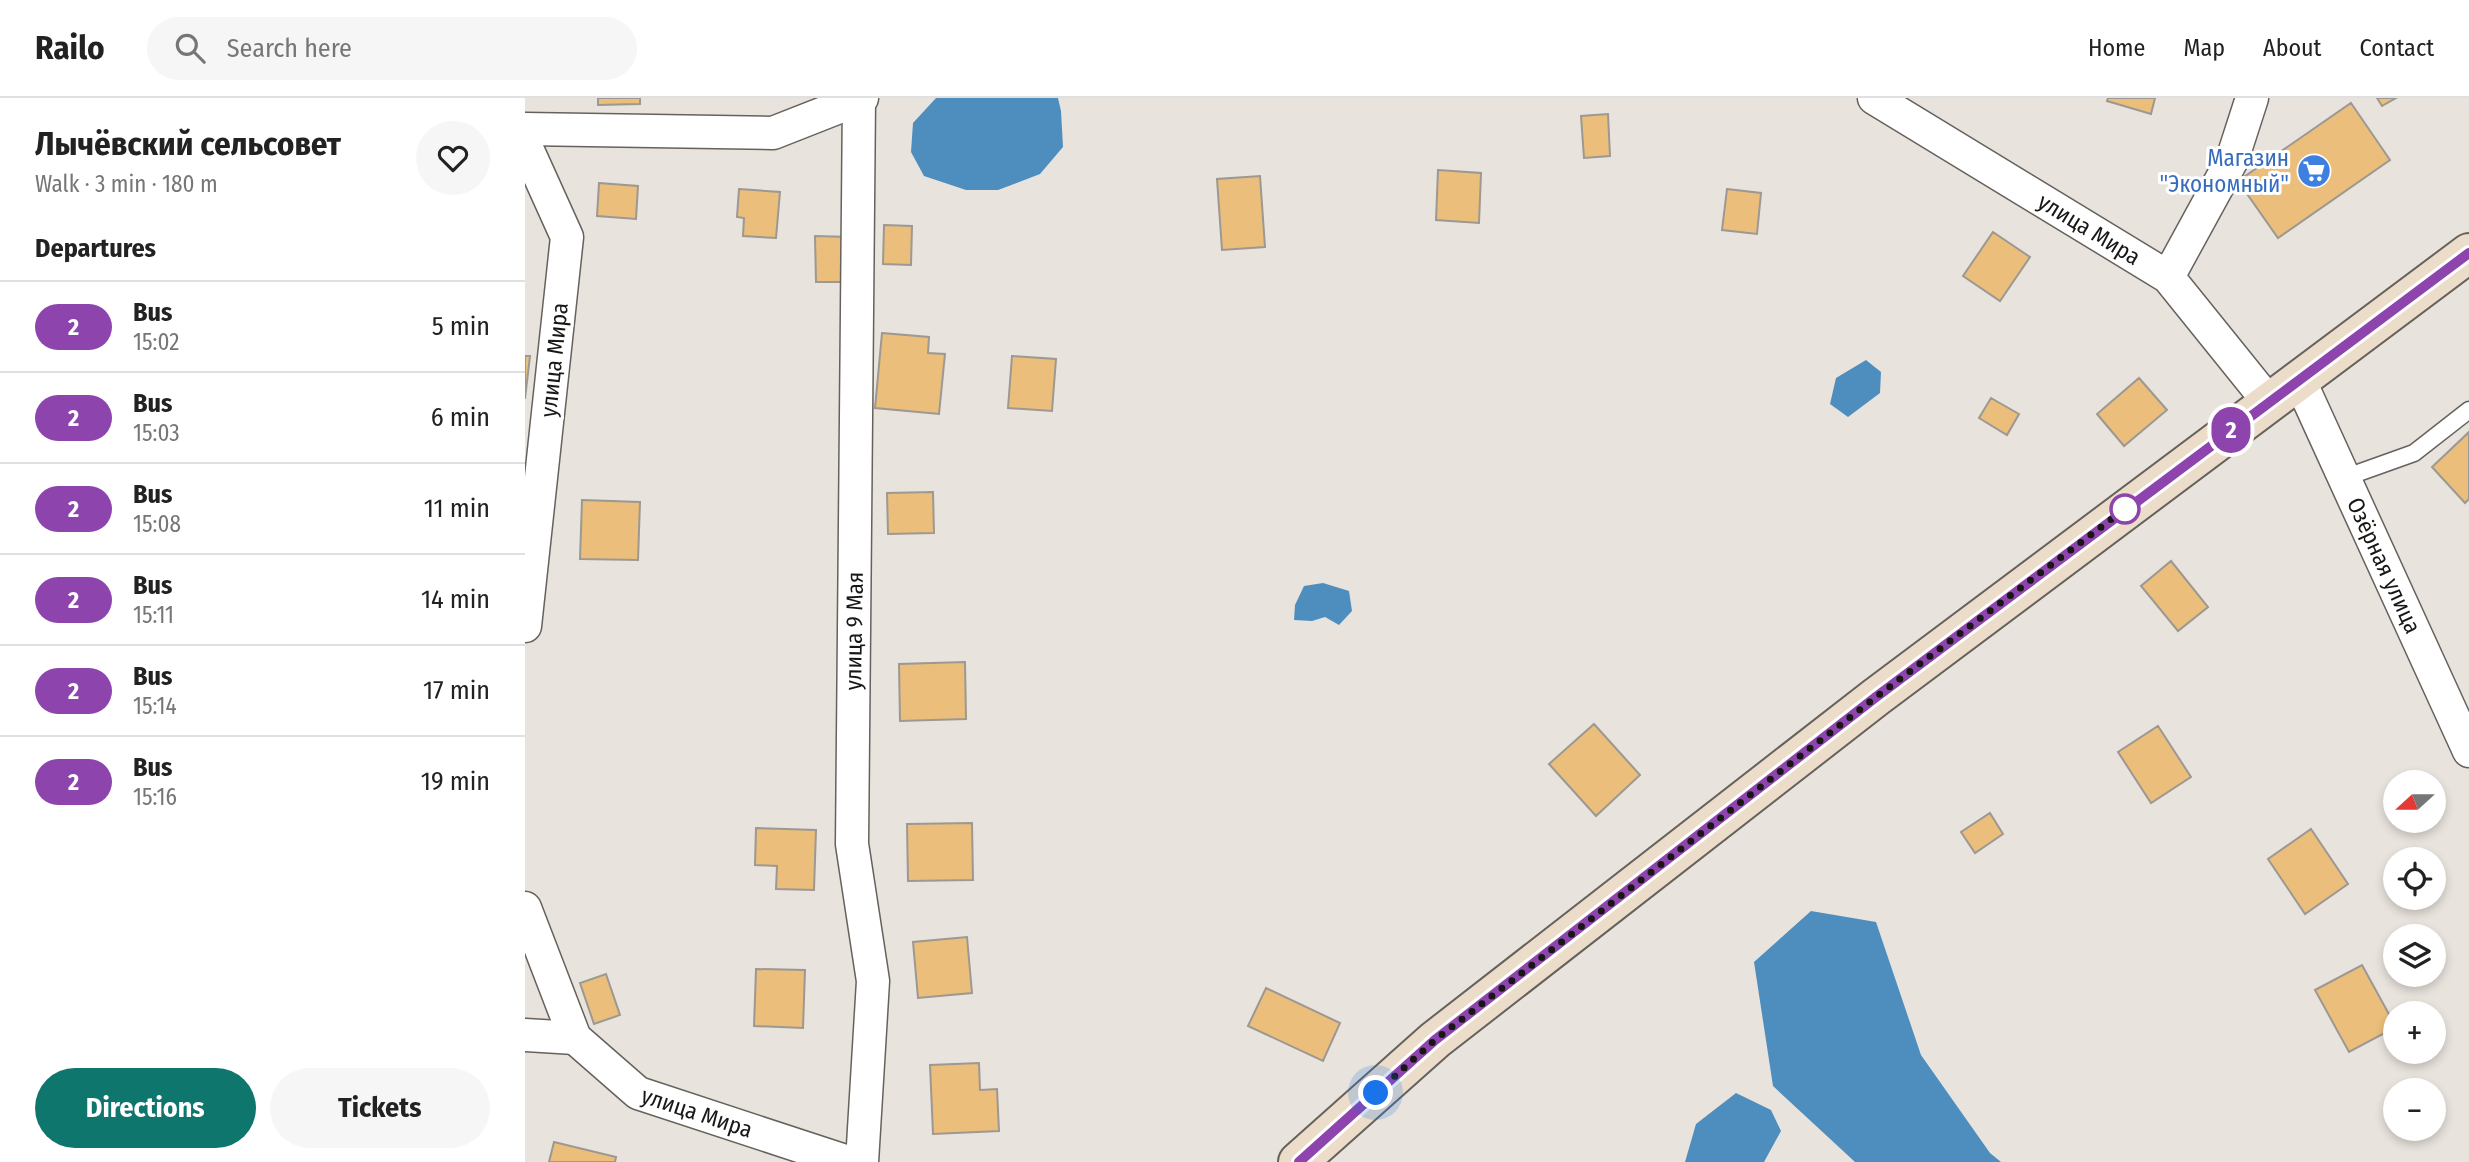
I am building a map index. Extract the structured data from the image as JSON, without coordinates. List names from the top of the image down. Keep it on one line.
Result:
{"streets":{"street":["улица Мира","Озёрная улица","улица 9 Мая"]},"places":{"supermarket":["Магазин \"Экономный\""]},"lines":["bus line 2"],"north":"left","page":{"header":"Railo","search":"Search here","nav":["Home","Map","About","Contact"],"heading":[["Лычёвский сельсовет","Walk · 3 min · 180 m"],"Departures"],"on_map":"2","list":[{"mark":"2","name":"Bus","note":"15:02","value":"5 min"},{"mark":"2","name":"Bus","note":"15:03","value":"6 min"},{"mark":"2","name":"Bus","note":"15:08","value":"11 min"},{"mark":"2","name":"Bus","note":"15:11","value":"14 min"},{"mark":"2","name":"Bus","note":"15:14","value":"17 min"},{"mark":"2","name":"Bus","note":"15:16","value":"19 min"}],"map_buttons":["+","−"],"buttons":["Directions","Tickets"]}}
